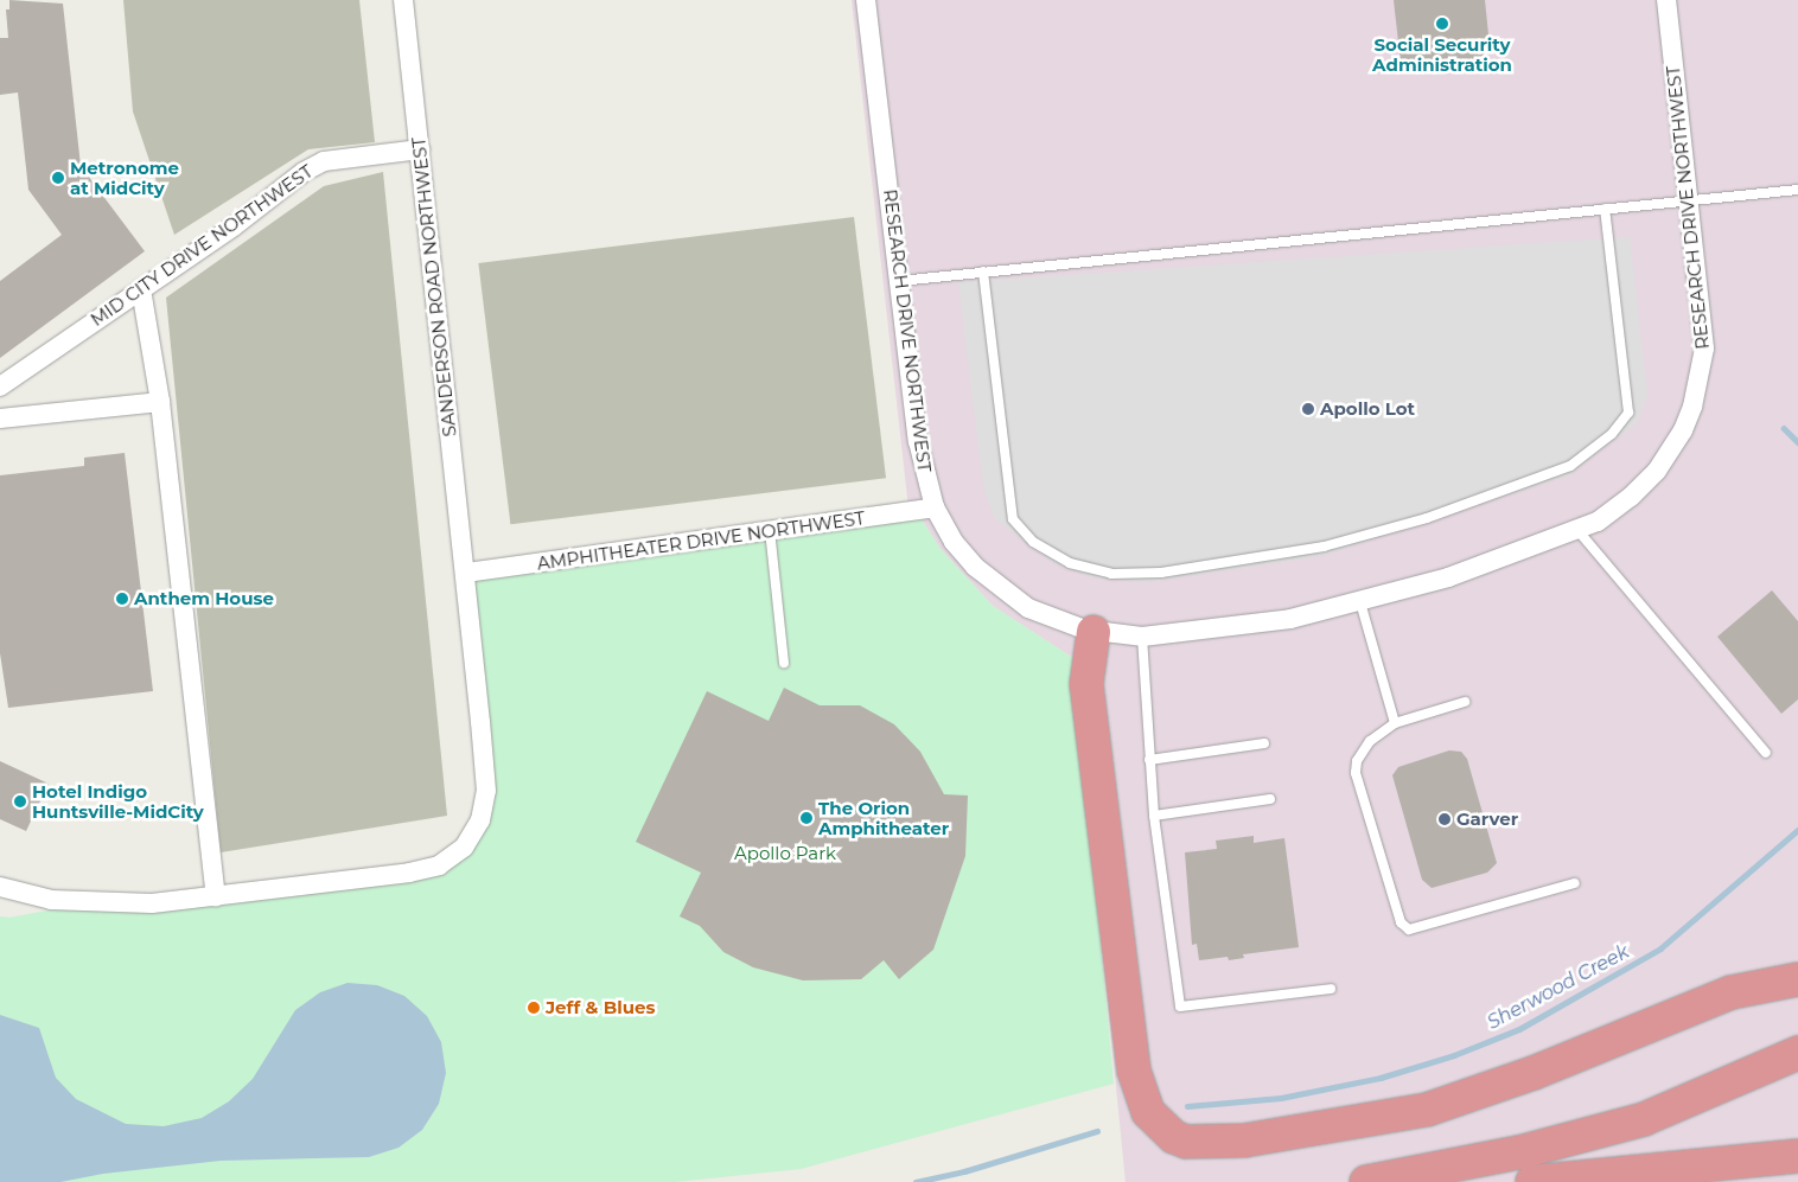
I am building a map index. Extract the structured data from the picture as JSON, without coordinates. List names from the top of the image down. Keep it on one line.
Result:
{"streets":{"street":["RESEARCH DRIVE NORTHWEST","MID CITY DRIVE NORTHWEST","SANDERSON ROAD NORTHWEST","AMPHITHEATER DRIVE NORTHWEST"]},"crossings":[["RESEARCH DRIVE NORTHWEST","AMPHITHEATER DRIVE NORTHWEST"],["MID CITY DRIVE NORTHWEST","SANDERSON ROAD NORTHWEST"],["SANDERSON ROAD NORTHWEST","AMPHITHEATER DRIVE NORTHWEST"]],"water":["Sherwood Creek"],"parks":["Apollo Park"],"places":["Social Security Administration","Metronome at MidCity","Apollo Lot","Anthem House","Hotel Indigo Huntsville-MidCity","The Orion Amphitheater","Garver","Jeff & Blues"]}
